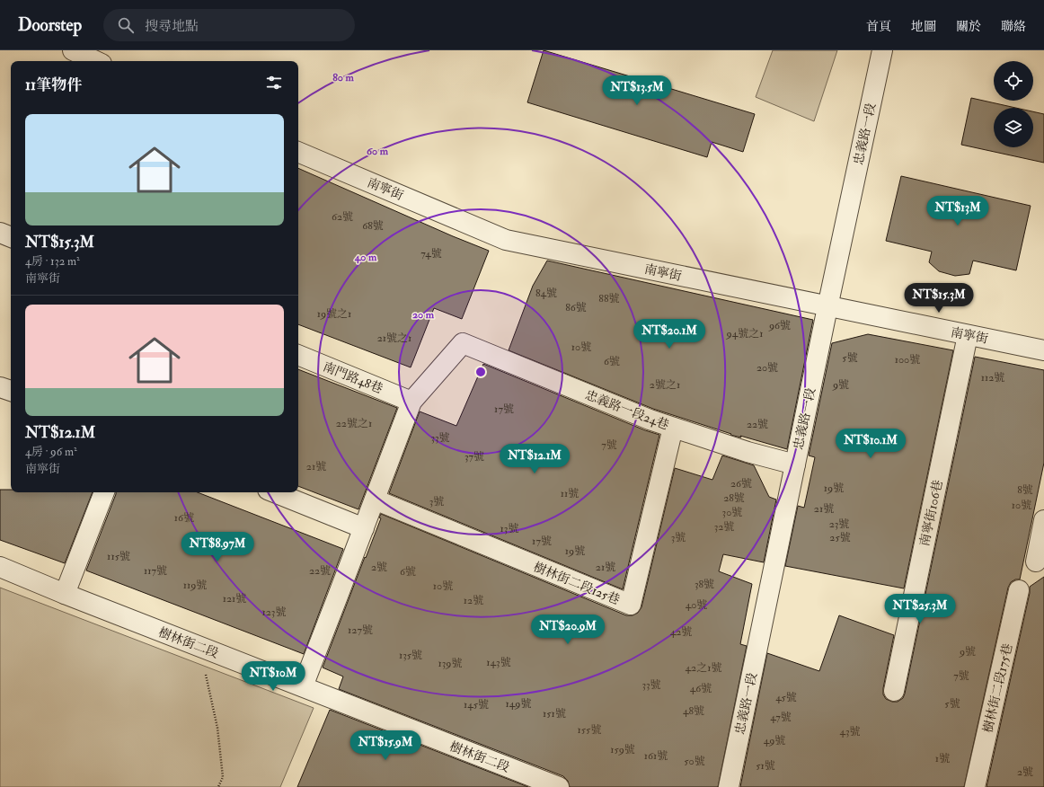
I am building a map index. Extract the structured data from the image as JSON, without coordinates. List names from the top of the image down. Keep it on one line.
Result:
{"streets":{"street":["忠義路一段","南寧街","南門路48巷","忠義路一段24巷","南寧街106巷","樹林街二段125巷","樹林街二段","樹林街二段175巷"]},"crossings":[["忠義路一段","南寧街"],["忠義路一段","忠義路一段24巷"],["南寧街","南寧街106巷"],["南門路48巷","忠義路一段24巷"],["忠義路一段24巷","樹林街二段125巷"]],"house_numbers":["62號","68號","74號","84號","88號","86號","19號之1","96號","94號之1","21號之1","10號","5號","100號","6號","20號","112號","2號之1","9號","17號","22號之1","22號","33號","7號","37號","21號","26號","19號","8號","11號","28號","3號","10號","21號","30號","16號","23號","32號","13號","3號","25號","17號","19號","115號","2號","21號","117號","22號","6號","38號","119號","10號","121號","12號","40號","123號","127號","42號","9號","135號","143號","139號","42之1號","7號","33號","46號","45號","149號","5號","145號","48號","151號","47號","155號","43號","49號","159號","161號","1號","50號","51號","2號"],"page":{"header":"Doorstep","search":"搜尋地點","nav":["首頁","地圖","關於","聯絡"],"heading":"11筆物件","price":["NT$13.5M","NT$13M","NT$15.3M","NT$20.1M","NT$10.1M","NT$12.1M","NT$8.97M","NT$25.3M","NT$20.9M","NT$10M","NT$15.9M"],"list":[{"name":"NT$15.3M","note":"4房 · 132 m² · 南寧街"},{"name":"NT$12.1M","note":"4房 · 96 m² · 南寧街"}]},"rings":["80 m","60 m","40 m","20 m"]}
